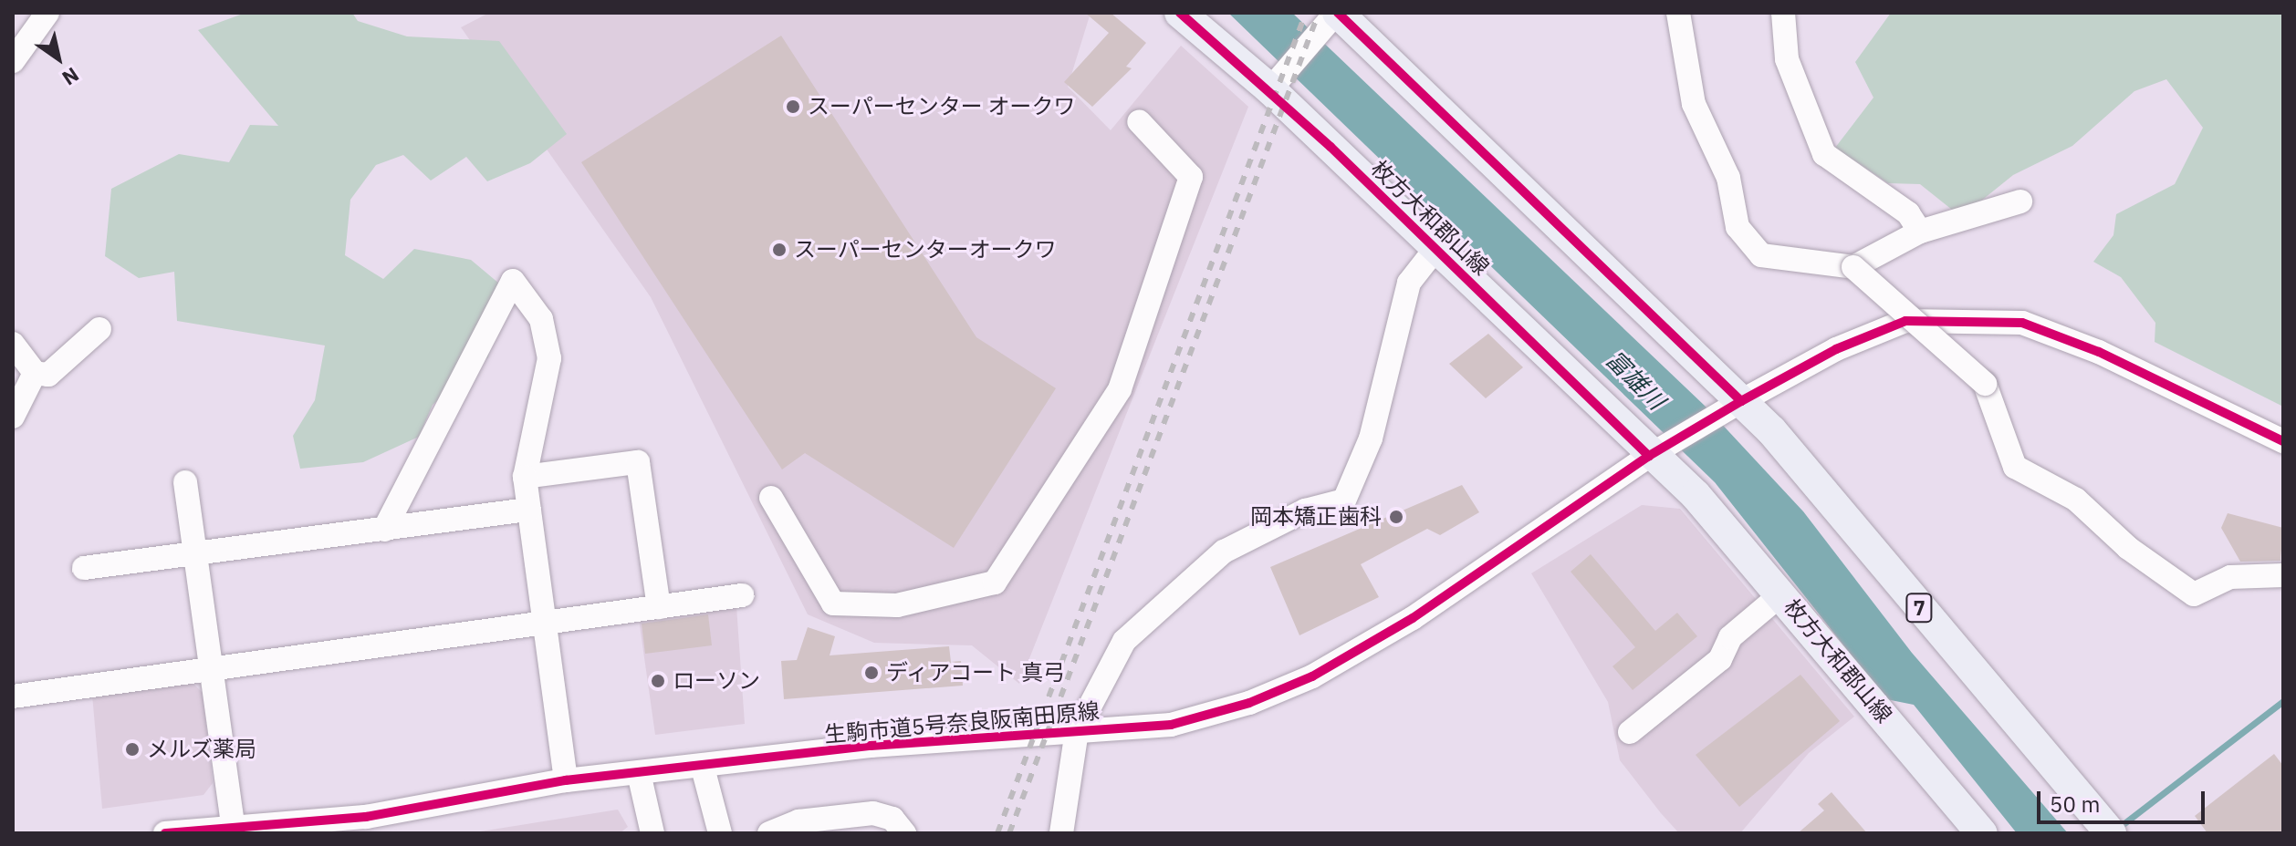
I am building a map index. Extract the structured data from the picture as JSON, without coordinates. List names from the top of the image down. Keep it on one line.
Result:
{"streets":{"main road":["枚方大和郡山線","7"],"street":["生駒市道5号奈良阪南田原線"]},"crossings":[["枚方大和郡山線","生駒市道5号奈良阪南田原線"],["7","生駒市道5号奈良阪南田原線"]],"water":["富雄川"],"places":["スーパーセンター オークワ","スーパーセンターオークワ","岡本矯正歯科","ディアコート 真弓","ローソン","メルズ薬局"],"scale_bar":"50 m","north":"bottom right"}
